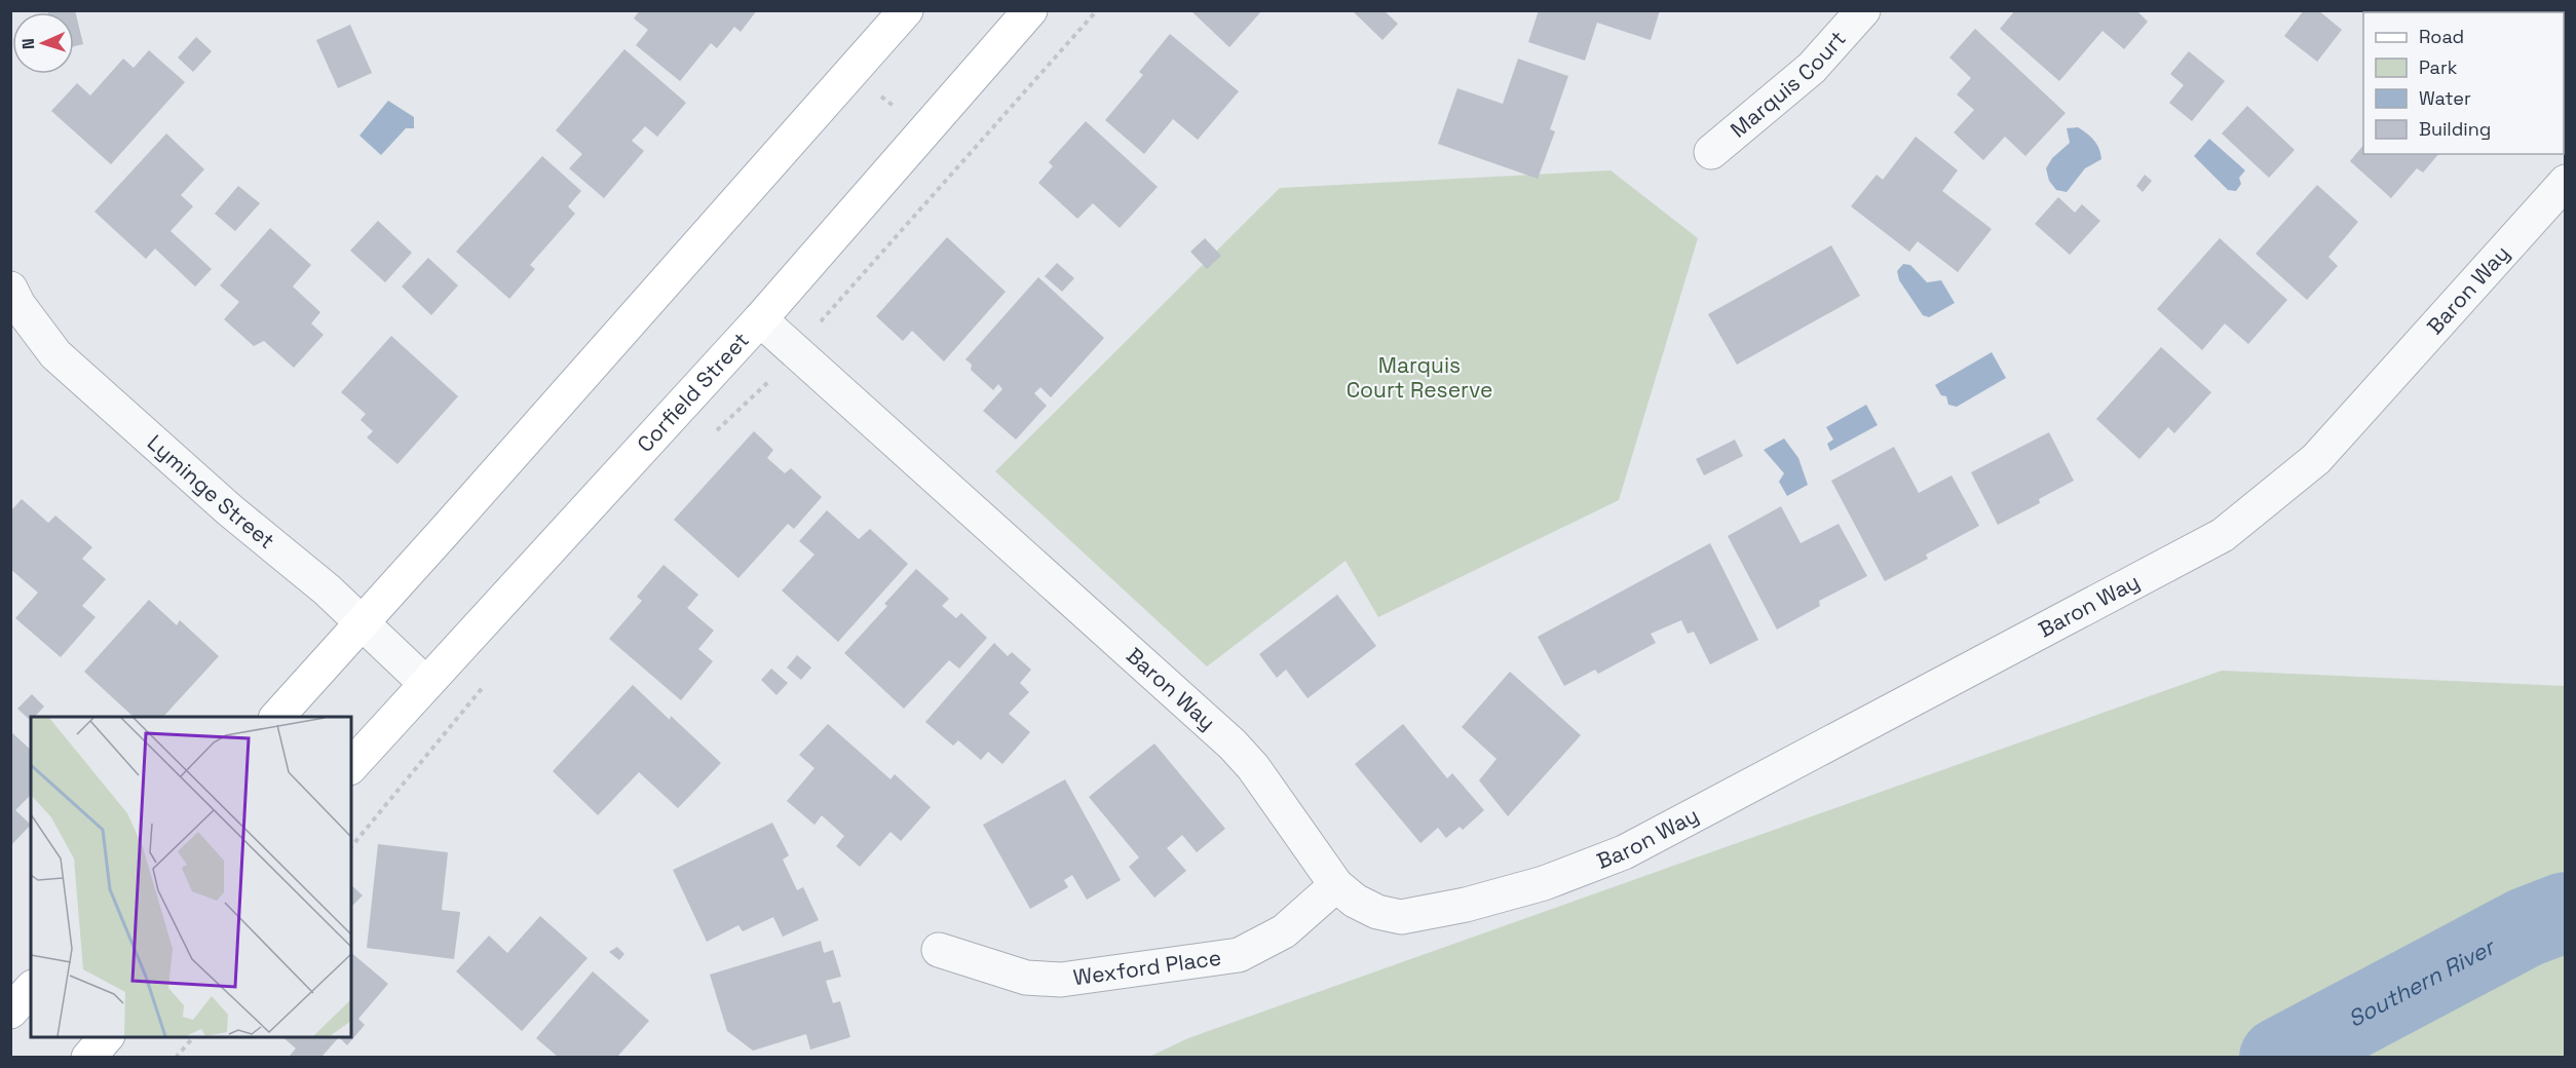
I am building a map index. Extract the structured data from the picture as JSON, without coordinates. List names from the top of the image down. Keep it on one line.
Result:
{"streets":{"main road":["Corfield Street"],"street":["Marquis Court","Baron Way","Lyminge Street","Wexford Place"]},"crossings":[["Baron Way","Corfield Street"],["Baron Way","Wexford Place"],["Corfield Street","Lyminge Street"]],"water":["Southern River"],"parks":["Marquis Court Reserve"],"legend":["Road","Park","Water","Building"],"north":"left"}
